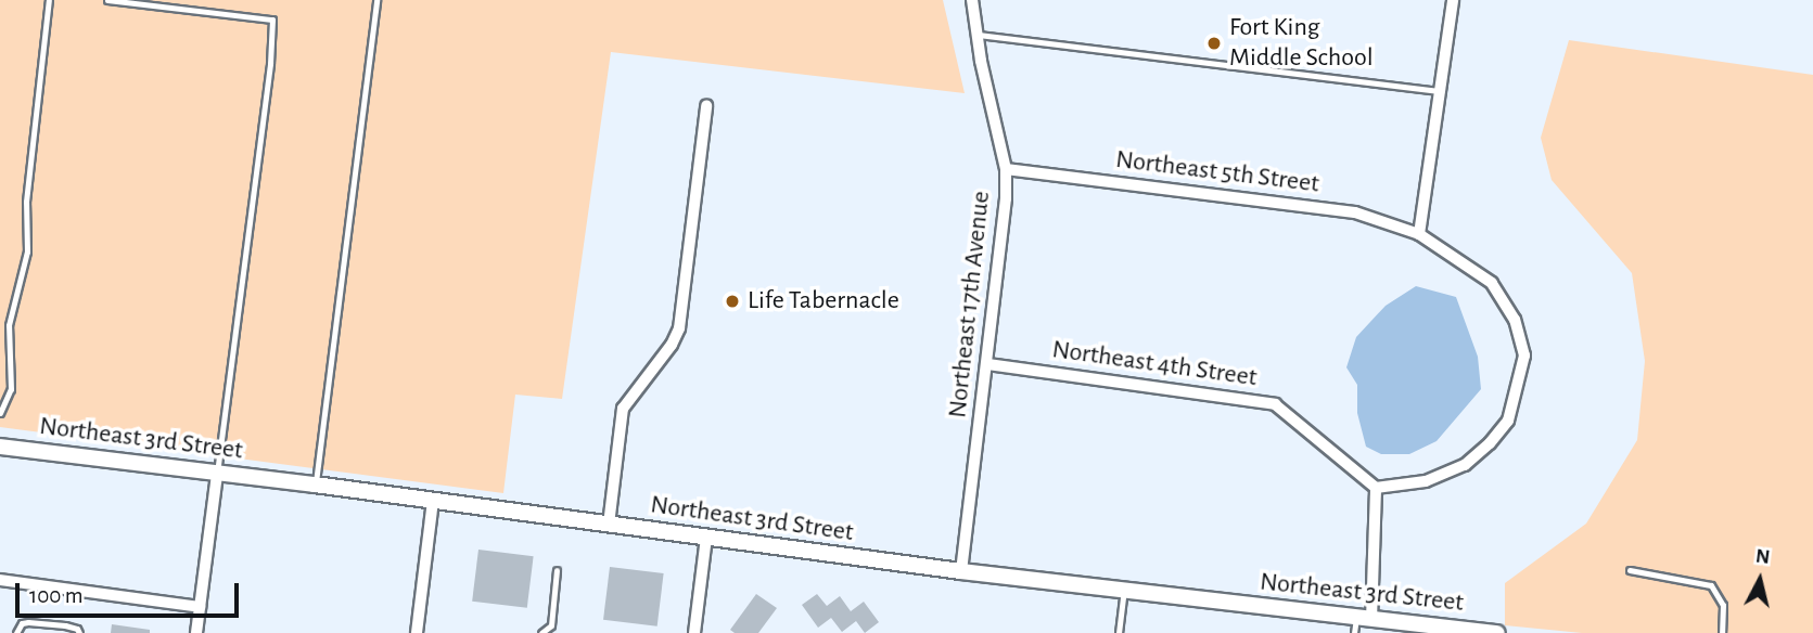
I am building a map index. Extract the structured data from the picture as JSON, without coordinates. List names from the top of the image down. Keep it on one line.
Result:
{"streets":{"street":["Northeast 5th Street","Northeast 17th Avenue","Northeast 4th Street","Northeast 3rd Street"]},"crossings":[["Northeast 5th Street","Northeast 17th Avenue"],["Northeast 5th Street","Northeast 4th Street"],["Northeast 17th Avenue","Northeast 4th Street"],["Northeast 17th Avenue","Northeast 3rd Street"]],"places":["Fort King Middle School","Life Tabernacle"],"scale_bar":"100 m","north":"top"}
